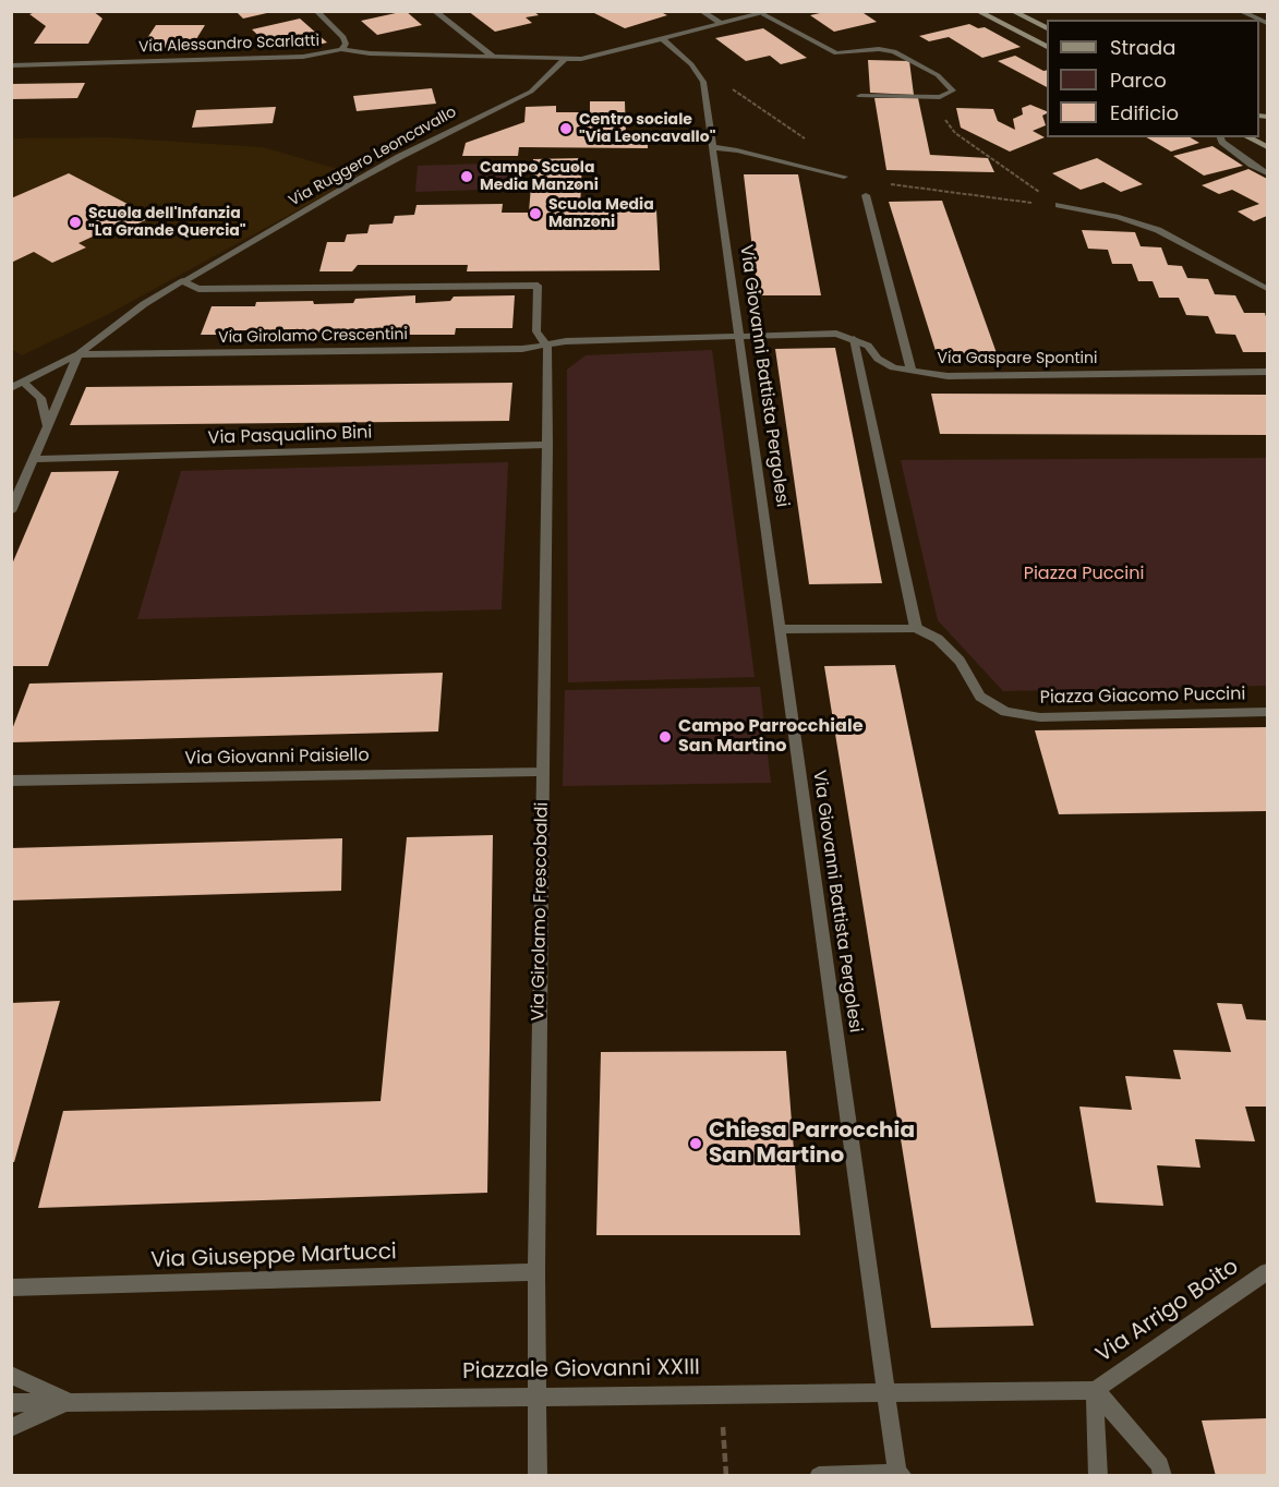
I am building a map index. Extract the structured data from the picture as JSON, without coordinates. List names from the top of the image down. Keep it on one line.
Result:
{"streets":{"street":["Via Alessandro Scarlatti","Via Ruggero Leoncavallo","Via Girolamo Crescentini","Via Gaspare Spontini","Via Giovanni Battista Pergolesi","Via Pasqualino Bini","Piazza Giacomo Puccini","Via Giovanni Paisiello","Via Girolamo Frescobaldi","Via Giuseppe Martucci","Via Arrigo Boito","Piazzale Giovanni XXIII"]},"crossings":[["Via Alessandro Scarlatti","Via Ruggero Leoncavallo"],["Via Ruggero Leoncavallo","Via Girolamo Crescentini"],["Via Ruggero Leoncavallo","Via Girolamo Frescobaldi"],["Via Girolamo Crescentini","Via Girolamo Frescobaldi"],["Via Giovanni Battista Pergolesi","Piazzale Giovanni XXIII"],["Via Pasqualino Bini","Via Girolamo Frescobaldi"],["Via Giovanni Paisiello","Via Girolamo Frescobaldi"],["Via Girolamo Frescobaldi","Via Giuseppe Martucci"],["Via Girolamo Frescobaldi","Piazzale Giovanni XXIII"],["Via Arrigo Boito","Piazzale Giovanni XXIII"]],"parks":["Piazza Puccini"],"places":["Centro sociale \"Via Leoncavallo\"","Campo Scuola Media Manzoni","Scuola Media Manzoni","Scuola dell'Infanzia \"La Grande Quercia\"","Campo Parrocchiale San Martino","Chiesa Parrocchia San Martino"],"legend":["Strada","Parco","Edificio"]}
